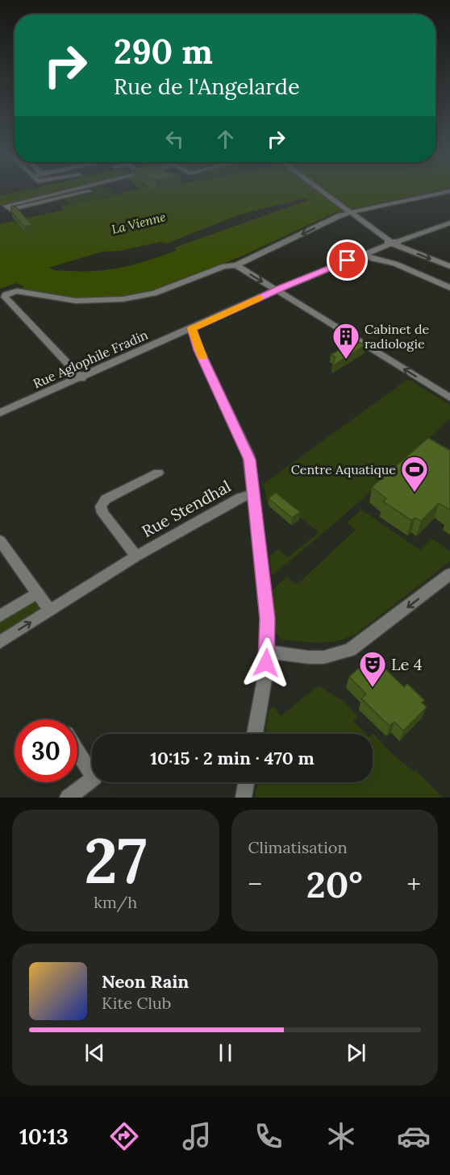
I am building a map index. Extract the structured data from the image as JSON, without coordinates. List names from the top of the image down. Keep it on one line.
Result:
{"streets":{"street":["Rue Aglophile Fradin","Rue Stendhal"]},"water":["La Vienne"],"places":{"building":["Cabinet de radiologie"],"sports":["Centre Aquatique"],"theatre":["Le 4"]},"page":{"turn":["290 m","Rue de l'Angelarde"],"limit":"30","trip":"10:15 · 2 min · 470 m","tile":[["27","km/h"],"Climatisation"],"heat":["−","20°","+"],"song":["Neon Rain","Kite Club"],"tabs":"10:13"}}
